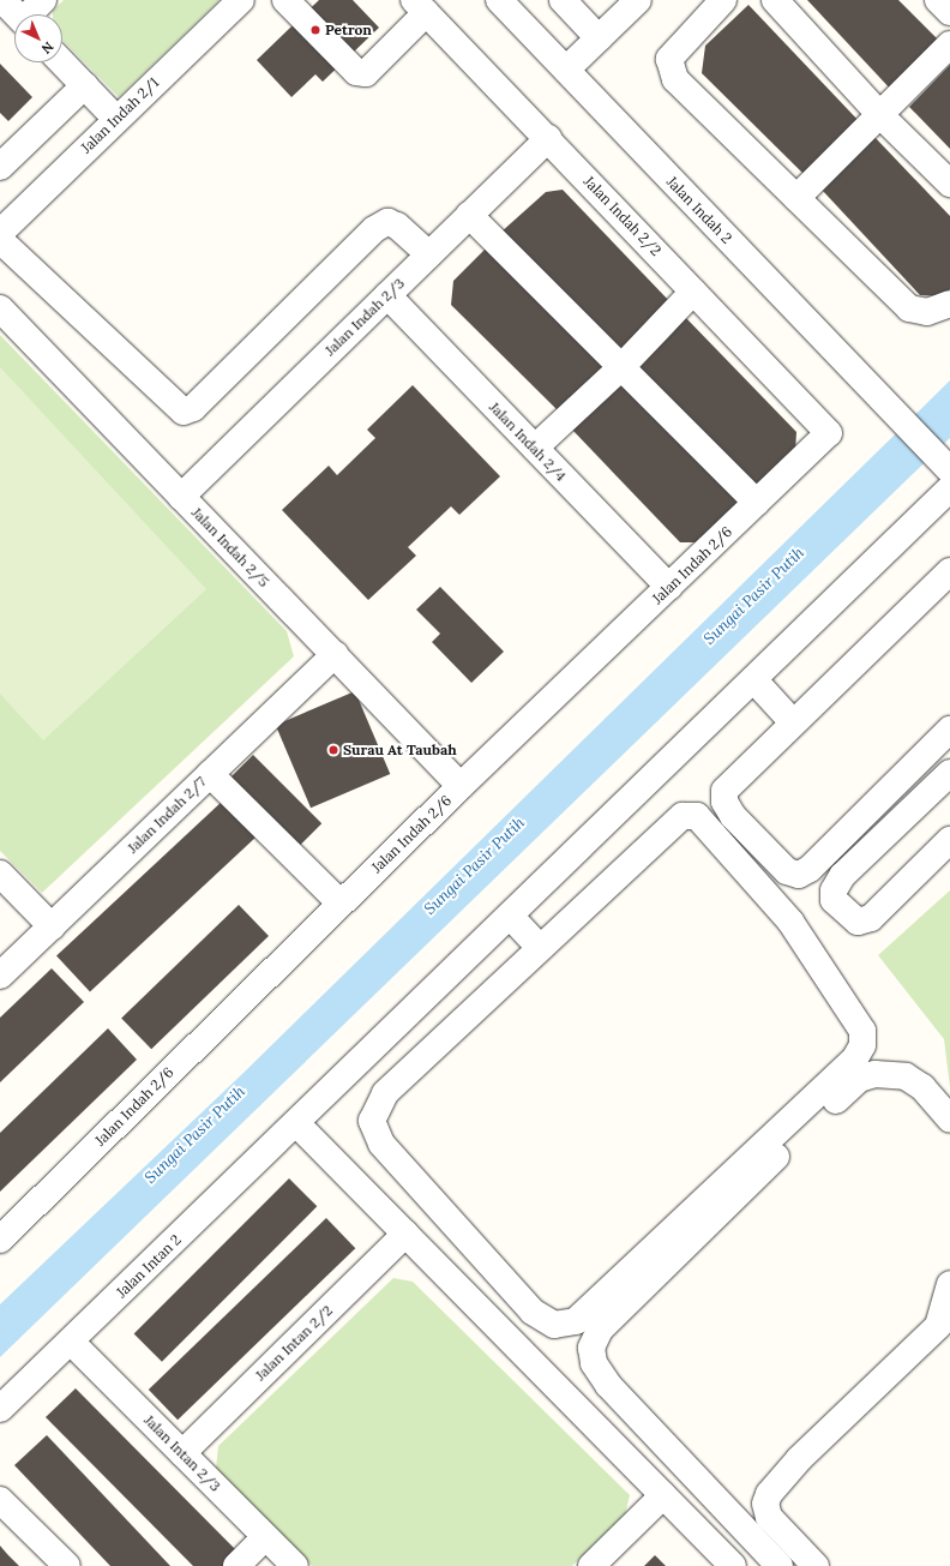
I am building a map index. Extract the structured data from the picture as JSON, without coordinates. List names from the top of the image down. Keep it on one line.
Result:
{"streets":{"street":["Jalan Indah 2/1","Jalan Indah 2","Jalan Indah 2/2","Jalan Indah 2/3","Jalan Indah 2/4","Jalan Indah 2/5","Jalan Indah 2/6","Jalan Indah 2/7","Jalan Intan 2","Jalan Intan 2/2","Jalan Intan 2/3"]},"crossings":[["Jalan Indah 2/2","Jalan Indah 2/3"],["Jalan Indah 2/2","Jalan Indah 2/6"],["Jalan Indah 2/3","Jalan Indah 2/4"],["Jalan Indah 2/3","Jalan Indah 2/5"],["Jalan Indah 2/4","Jalan Indah 2/6"],["Jalan Indah 2/5","Jalan Indah 2/6"],["Jalan Indah 2/5","Jalan Indah 2/7"],["Jalan Intan 2","Jalan Intan 2/3"],["Jalan Intan 2/2","Jalan Intan 2/3"]],"water":["Sungai Pasir Putih"],"places":["Petron","Surau At Taubah"],"north":"bottom right"}
